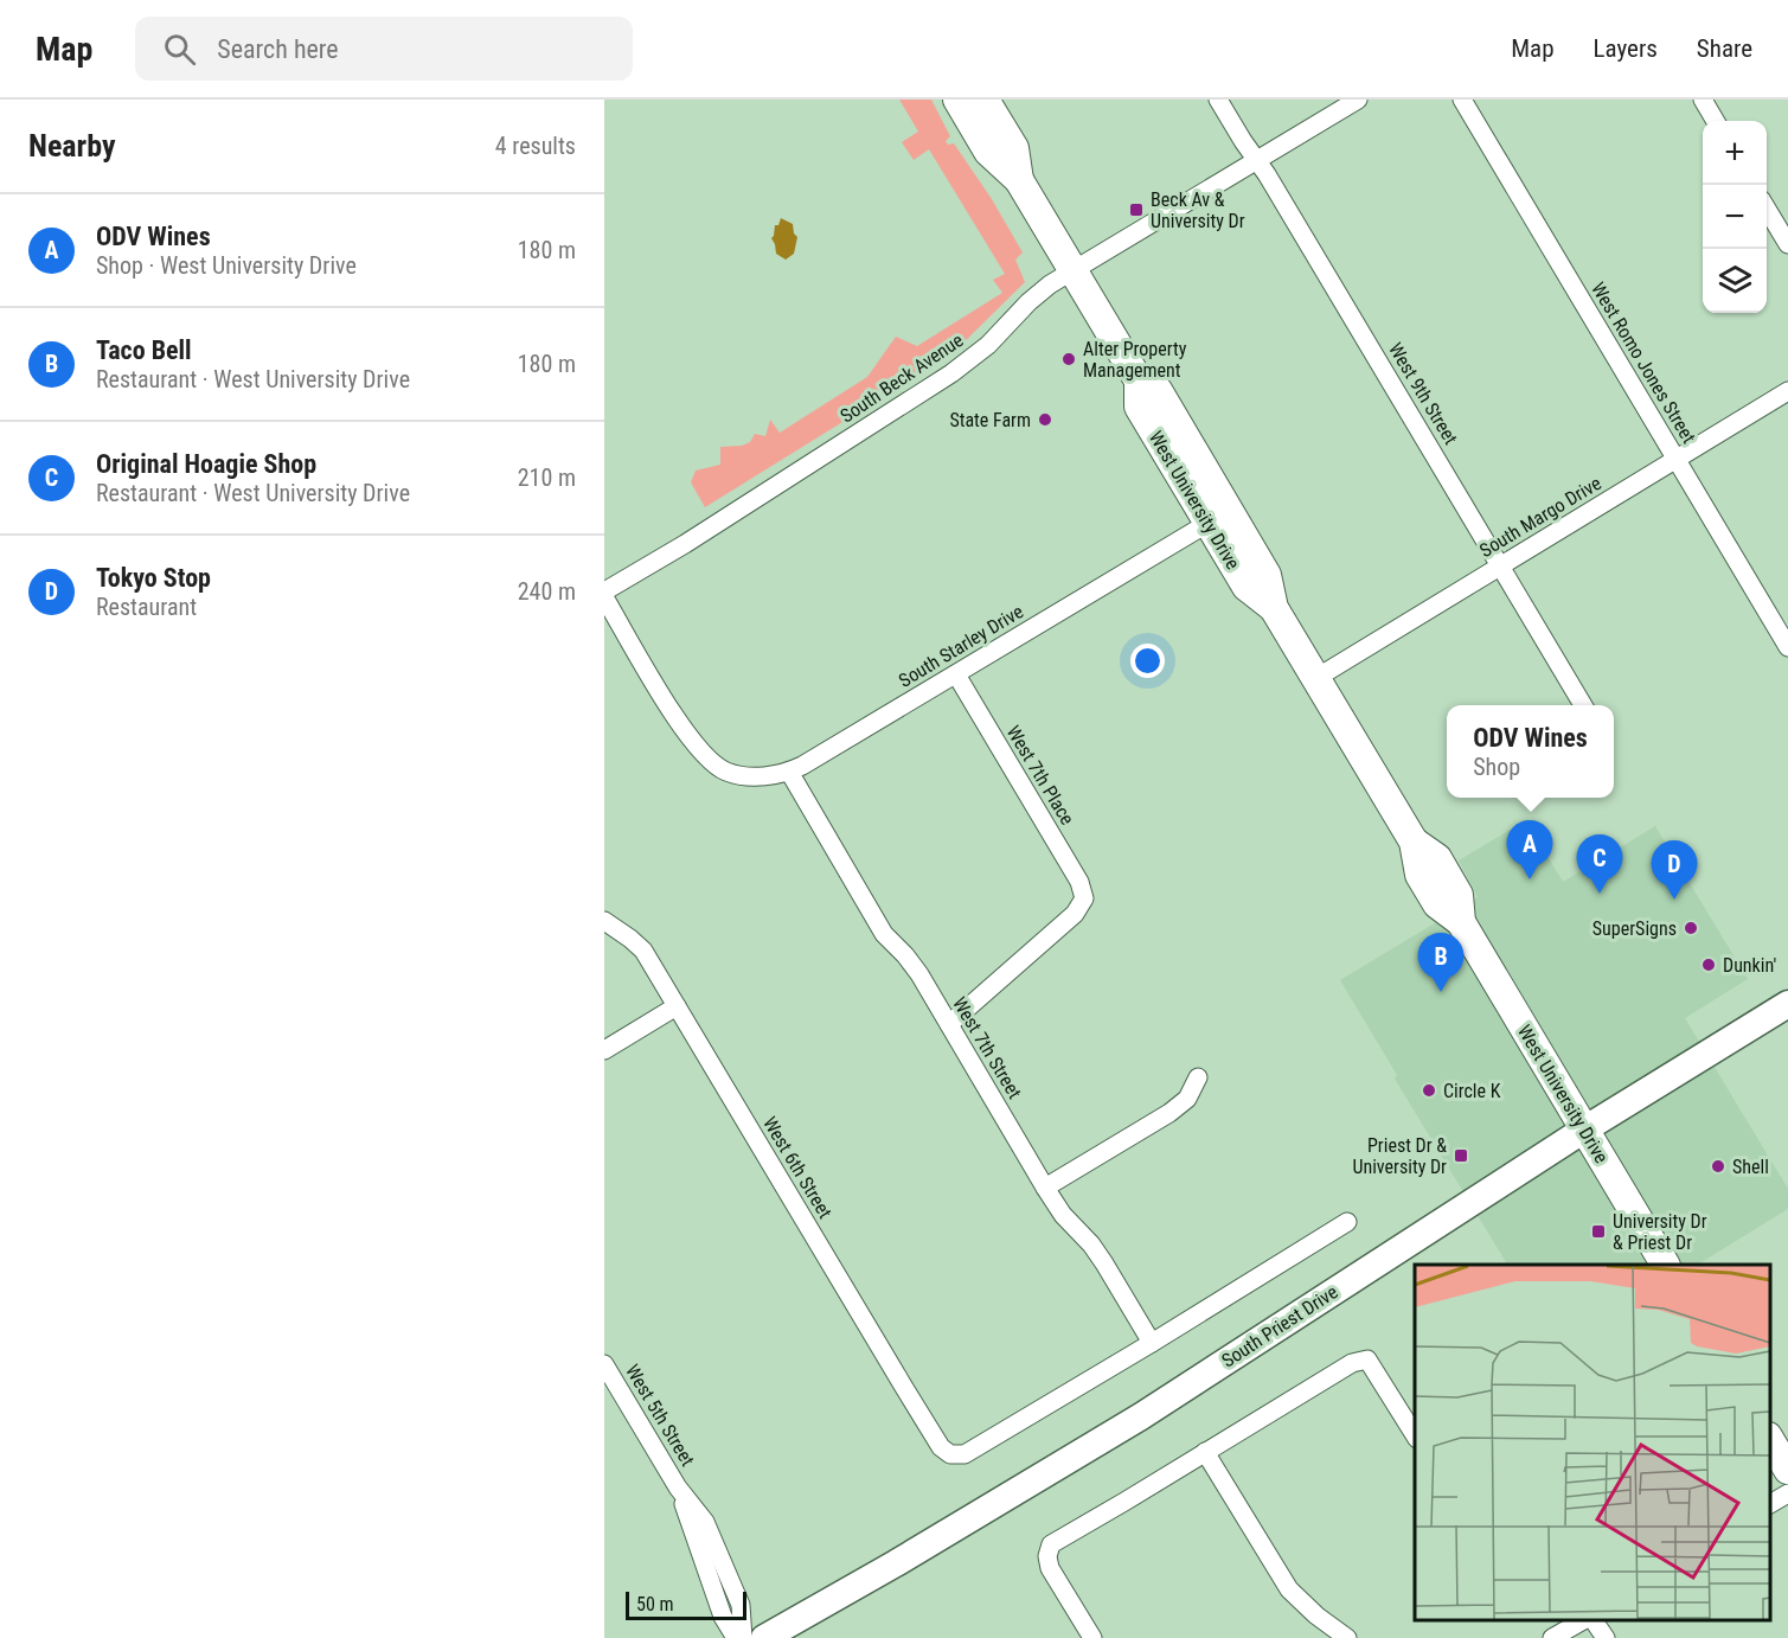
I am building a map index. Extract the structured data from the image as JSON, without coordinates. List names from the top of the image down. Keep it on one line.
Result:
{"streets":{"main road":["West University Drive","South Priest Drive"],"street":["West Romo Jones Street","South Beck Avenue","West 9th Street","South Margo Drive","South Starley Drive","West 7th Place","West 7th Street","West 6th Street","West 5th Street"]},"crossings":[["West Romo Jones Street","South Margo Drive"],["South Beck Avenue","West 9th Street"],["South Beck Avenue","West University Drive"],["West 9th Street","South Margo Drive"],["West University Drive","South Margo Drive"],["West University Drive","South Starley Drive"],["West University Drive","South Priest Drive"],["South Starley Drive","West 7th Place"],["South Starley Drive","West 7th Street"],["West 7th Place","West 7th Street"],["West 7th Street","West 6th Street"]],"places":{"transit":["Beck Av & University Dr","Priest Dr & University Dr","University Dr & Priest Dr"],"other":["Alter Property Management","State Farm","SuperSigns","Dunkin'","Circle K","Shell"]},"scale_bar":"50 m","page":{"header":"Map","search":"Search here","nav":["Map","Layers","Share"],"heading":["Nearby","4 results"],"map_buttons":["+","−"],"list":[{"mark":"A","name":"ODV Wines","note":"Shop · West University Drive","value":"180 m"},{"mark":"B","name":"Taco Bell","note":"Restaurant · West University Drive","value":"180 m"},{"mark":"C","name":"Original Hoagie Shop","note":"Restaurant · West University Drive","value":"210 m"},{"mark":"D","name":"Tokyo Stop","note":"Restaurant","value":"240 m"}],"popup":["ODV Wines","Shop"],"pins":["A","C","D","B"],"scale":"50 m"}}
